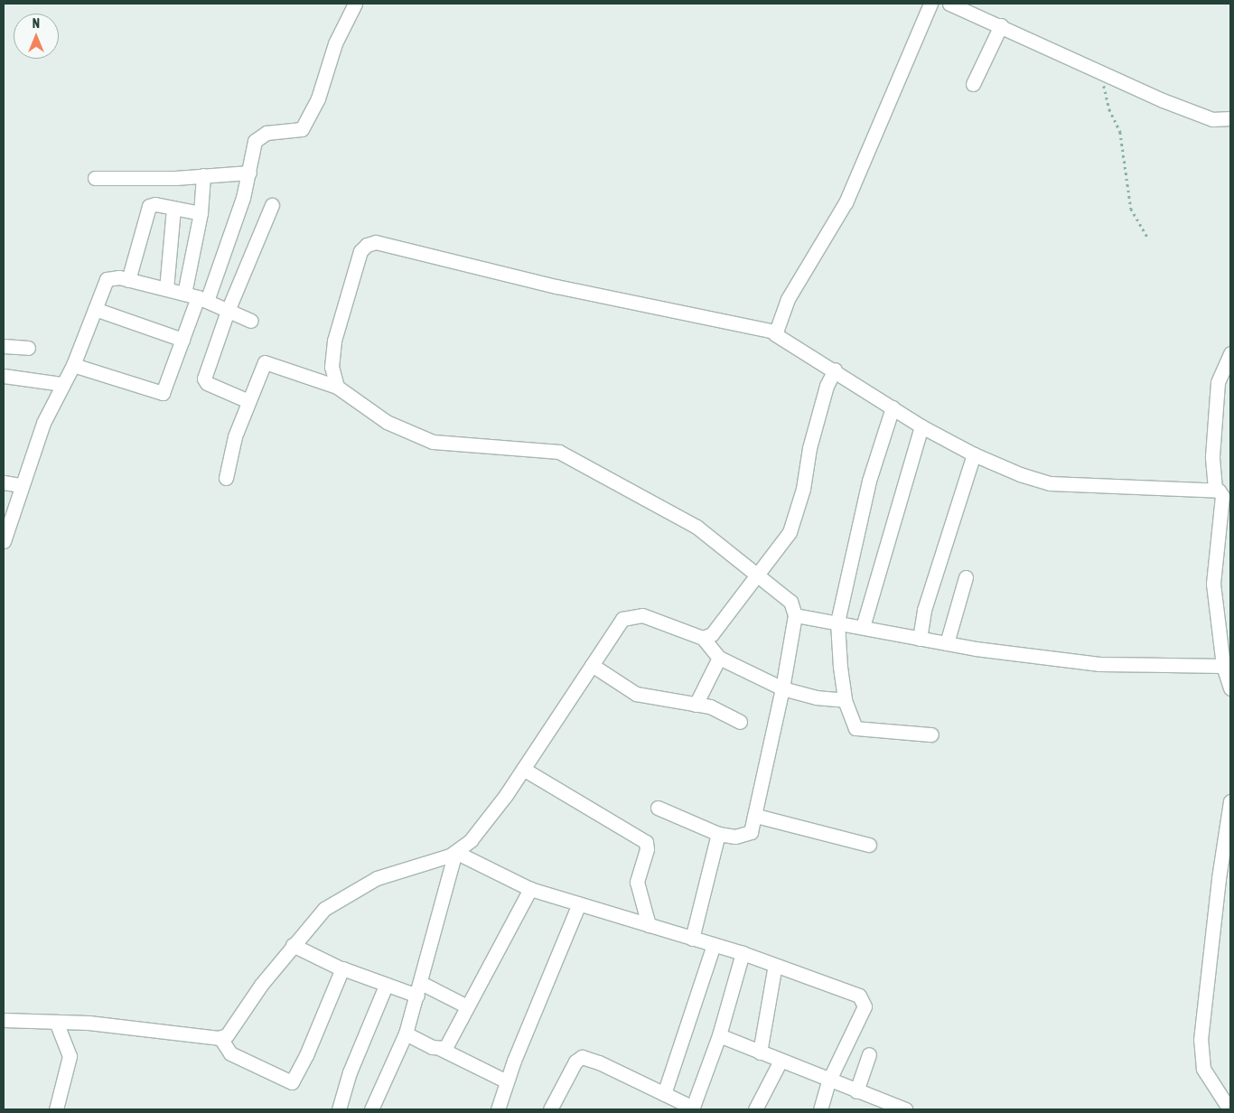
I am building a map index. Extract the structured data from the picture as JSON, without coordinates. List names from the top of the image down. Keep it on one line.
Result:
{"north":"top"}
